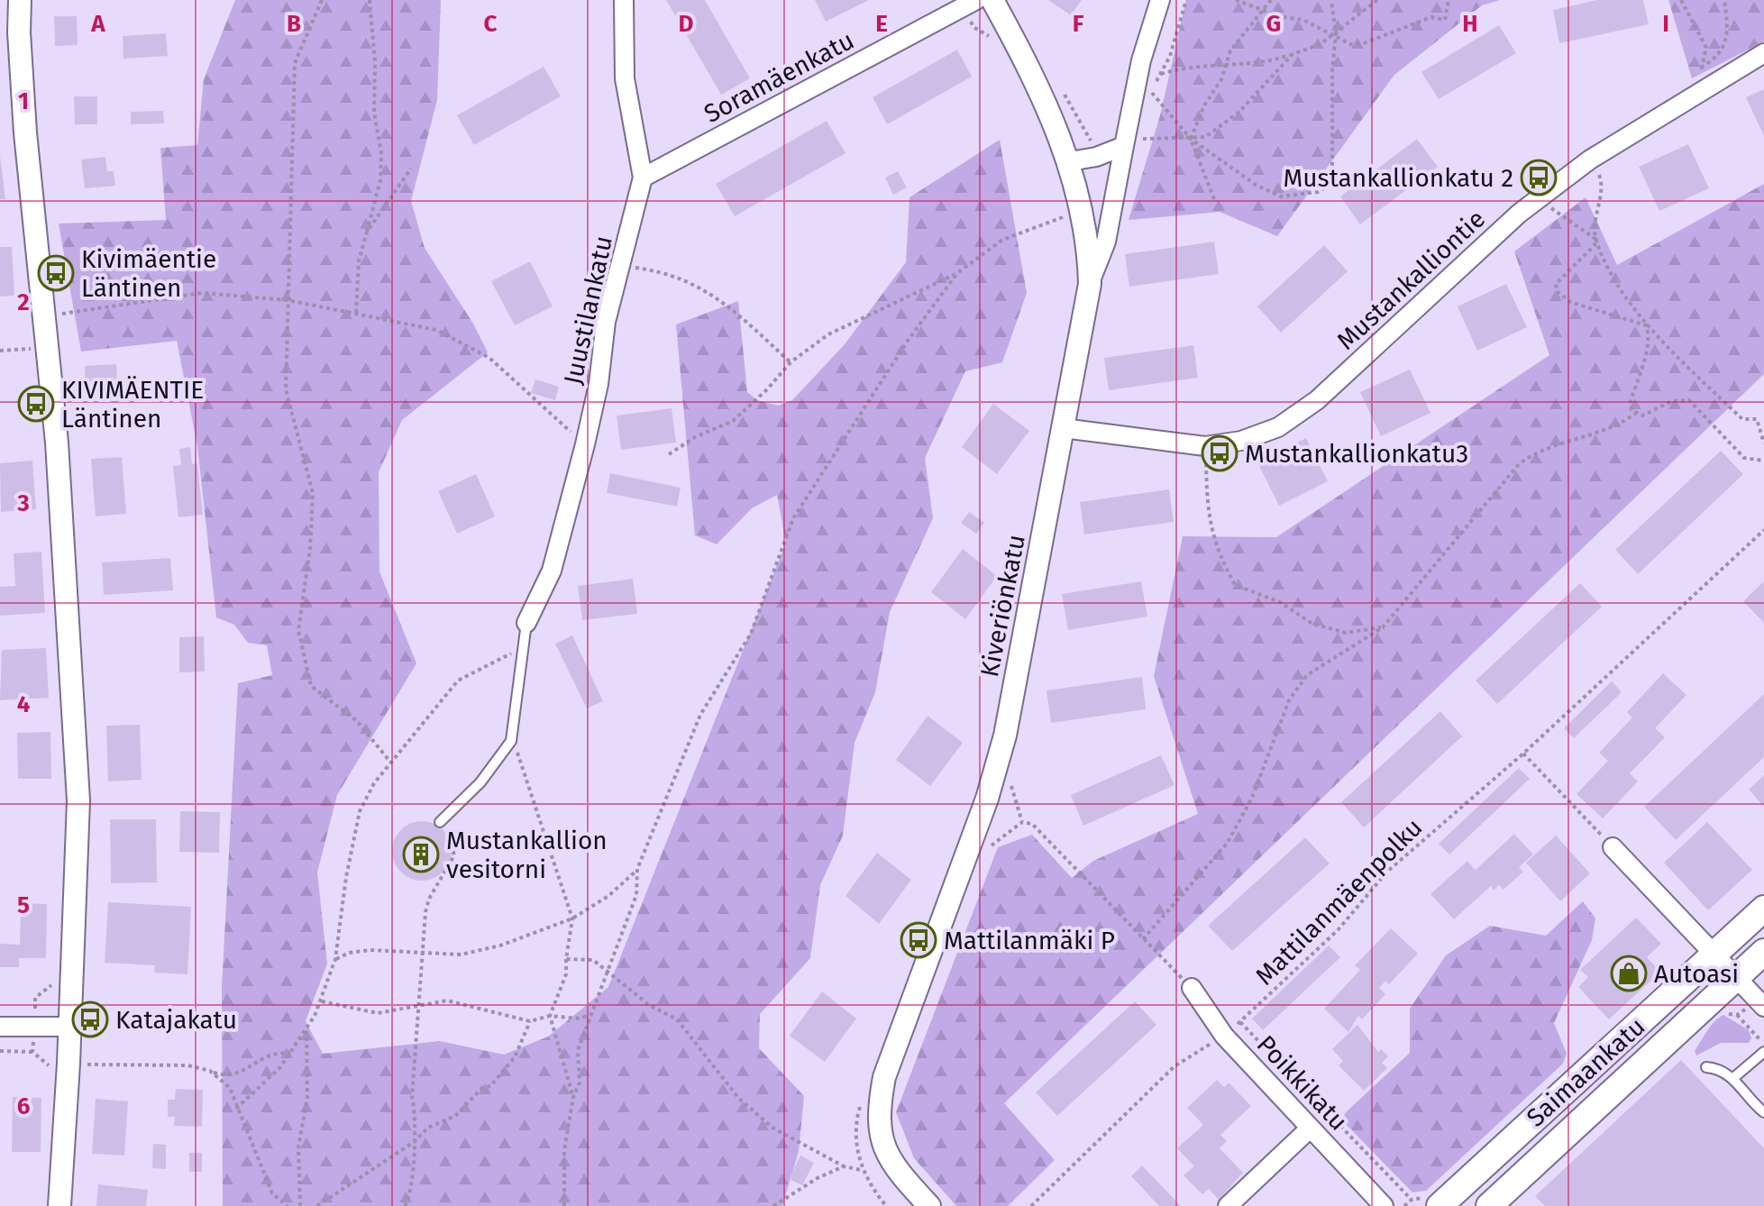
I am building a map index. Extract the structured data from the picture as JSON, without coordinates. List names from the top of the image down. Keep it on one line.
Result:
{"streets":{"main road":["Saimaankatu"],"street":["Soramäenkatu","Mustankalliontie","Juustilankatu","Kiveriönkatu","Poikkikatu"],"path":["Mattilanmäenpolku"]},"crossings":[["Soramäenkatu","Juustilankatu"],["Mustankalliontie","Kiveriönkatu"],["Mattilanmäenpolku","Poikkikatu"]],"places":{"bus stop":["Mustankallionkatu 2","Kivimäentie Läntinen","KIVIMÄENTIE Läntinen","Mustankallionkatu3","Mattilanmäki P","Katajakatu"],"building":["Mustankallion vesitorni"],"shop":["Autoasi"]},"grid":{"columns":["A","B","C","D","E","F","G","H","I"],"rows":["1","2","3","4","5","6"]}}
